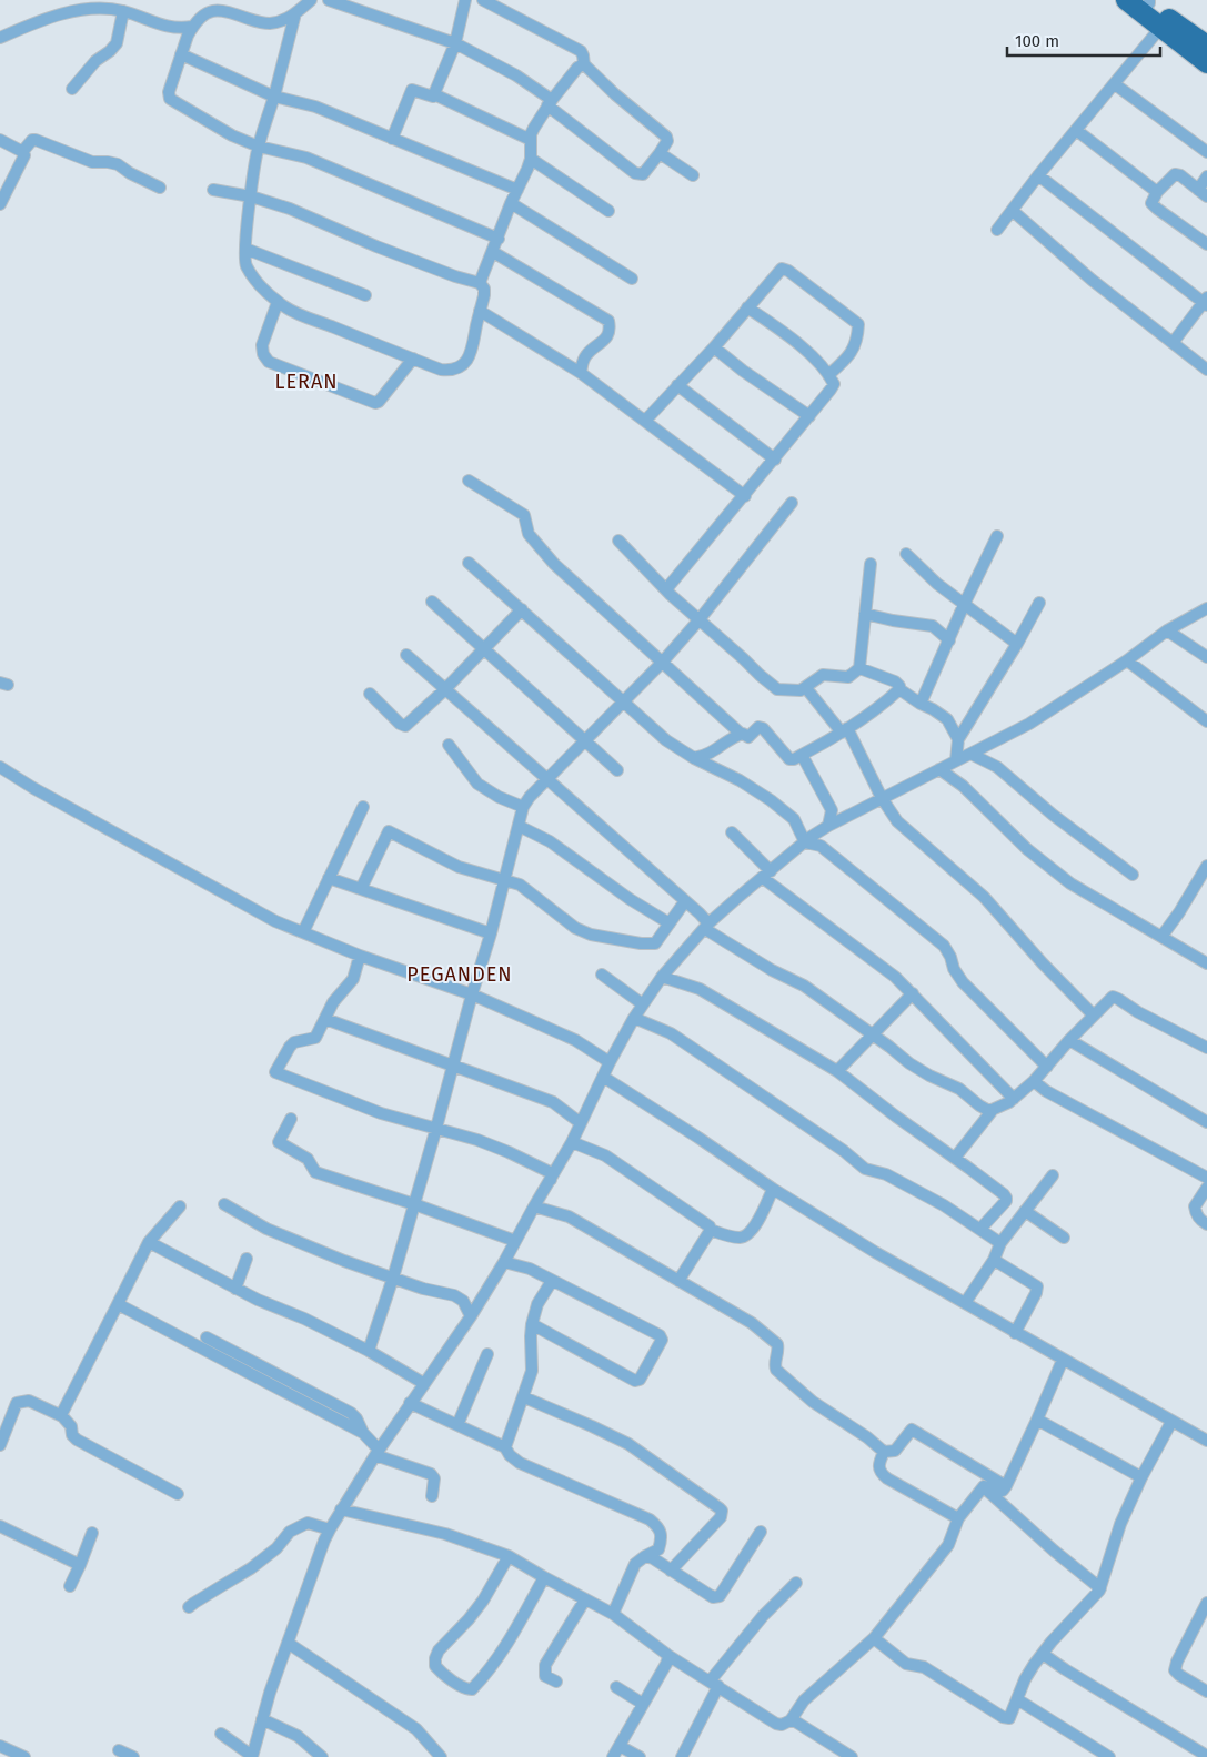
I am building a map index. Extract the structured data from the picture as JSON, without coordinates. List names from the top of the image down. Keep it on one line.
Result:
{"districts":["LERAN","PEGANDEN"],"scale_bar":"100 m"}
